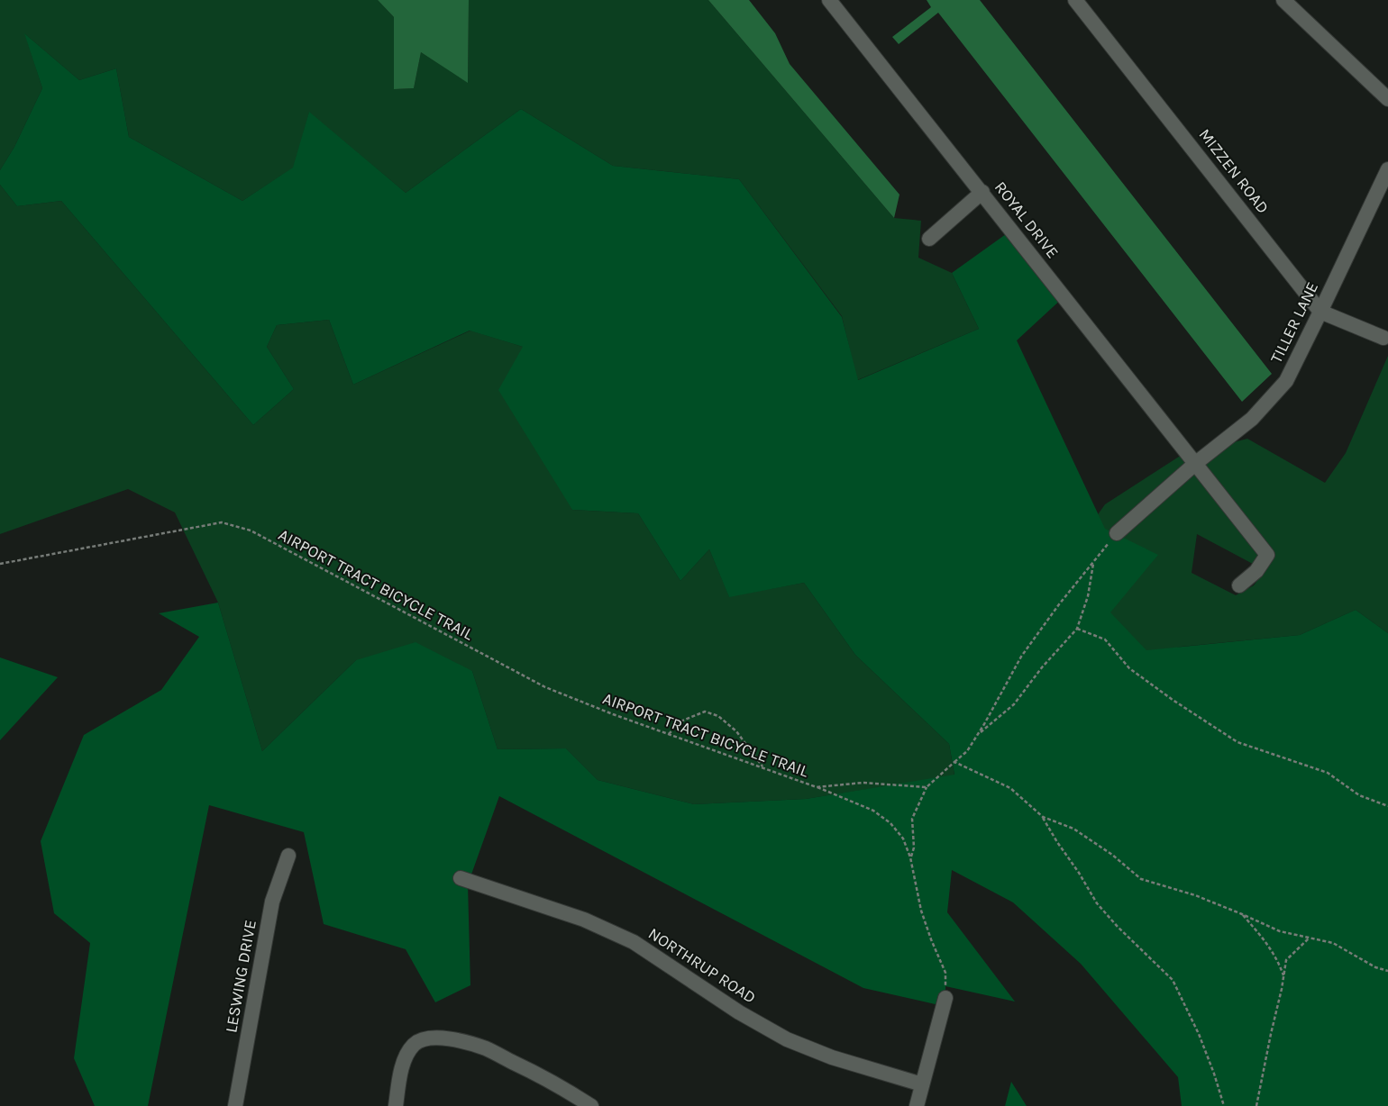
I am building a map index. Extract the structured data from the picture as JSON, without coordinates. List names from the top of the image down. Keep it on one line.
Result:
{"streets":{"street":["MIZZEN ROAD","ROYAL DRIVE","TILLER LANE","NORTHRUP ROAD","LESWING DRIVE"],"path":["AIRPORT TRACT BICYCLE TRAIL"]},"crossings":[["MIZZEN ROAD","TILLER LANE"],["ROYAL DRIVE","TILLER LANE"]]}
